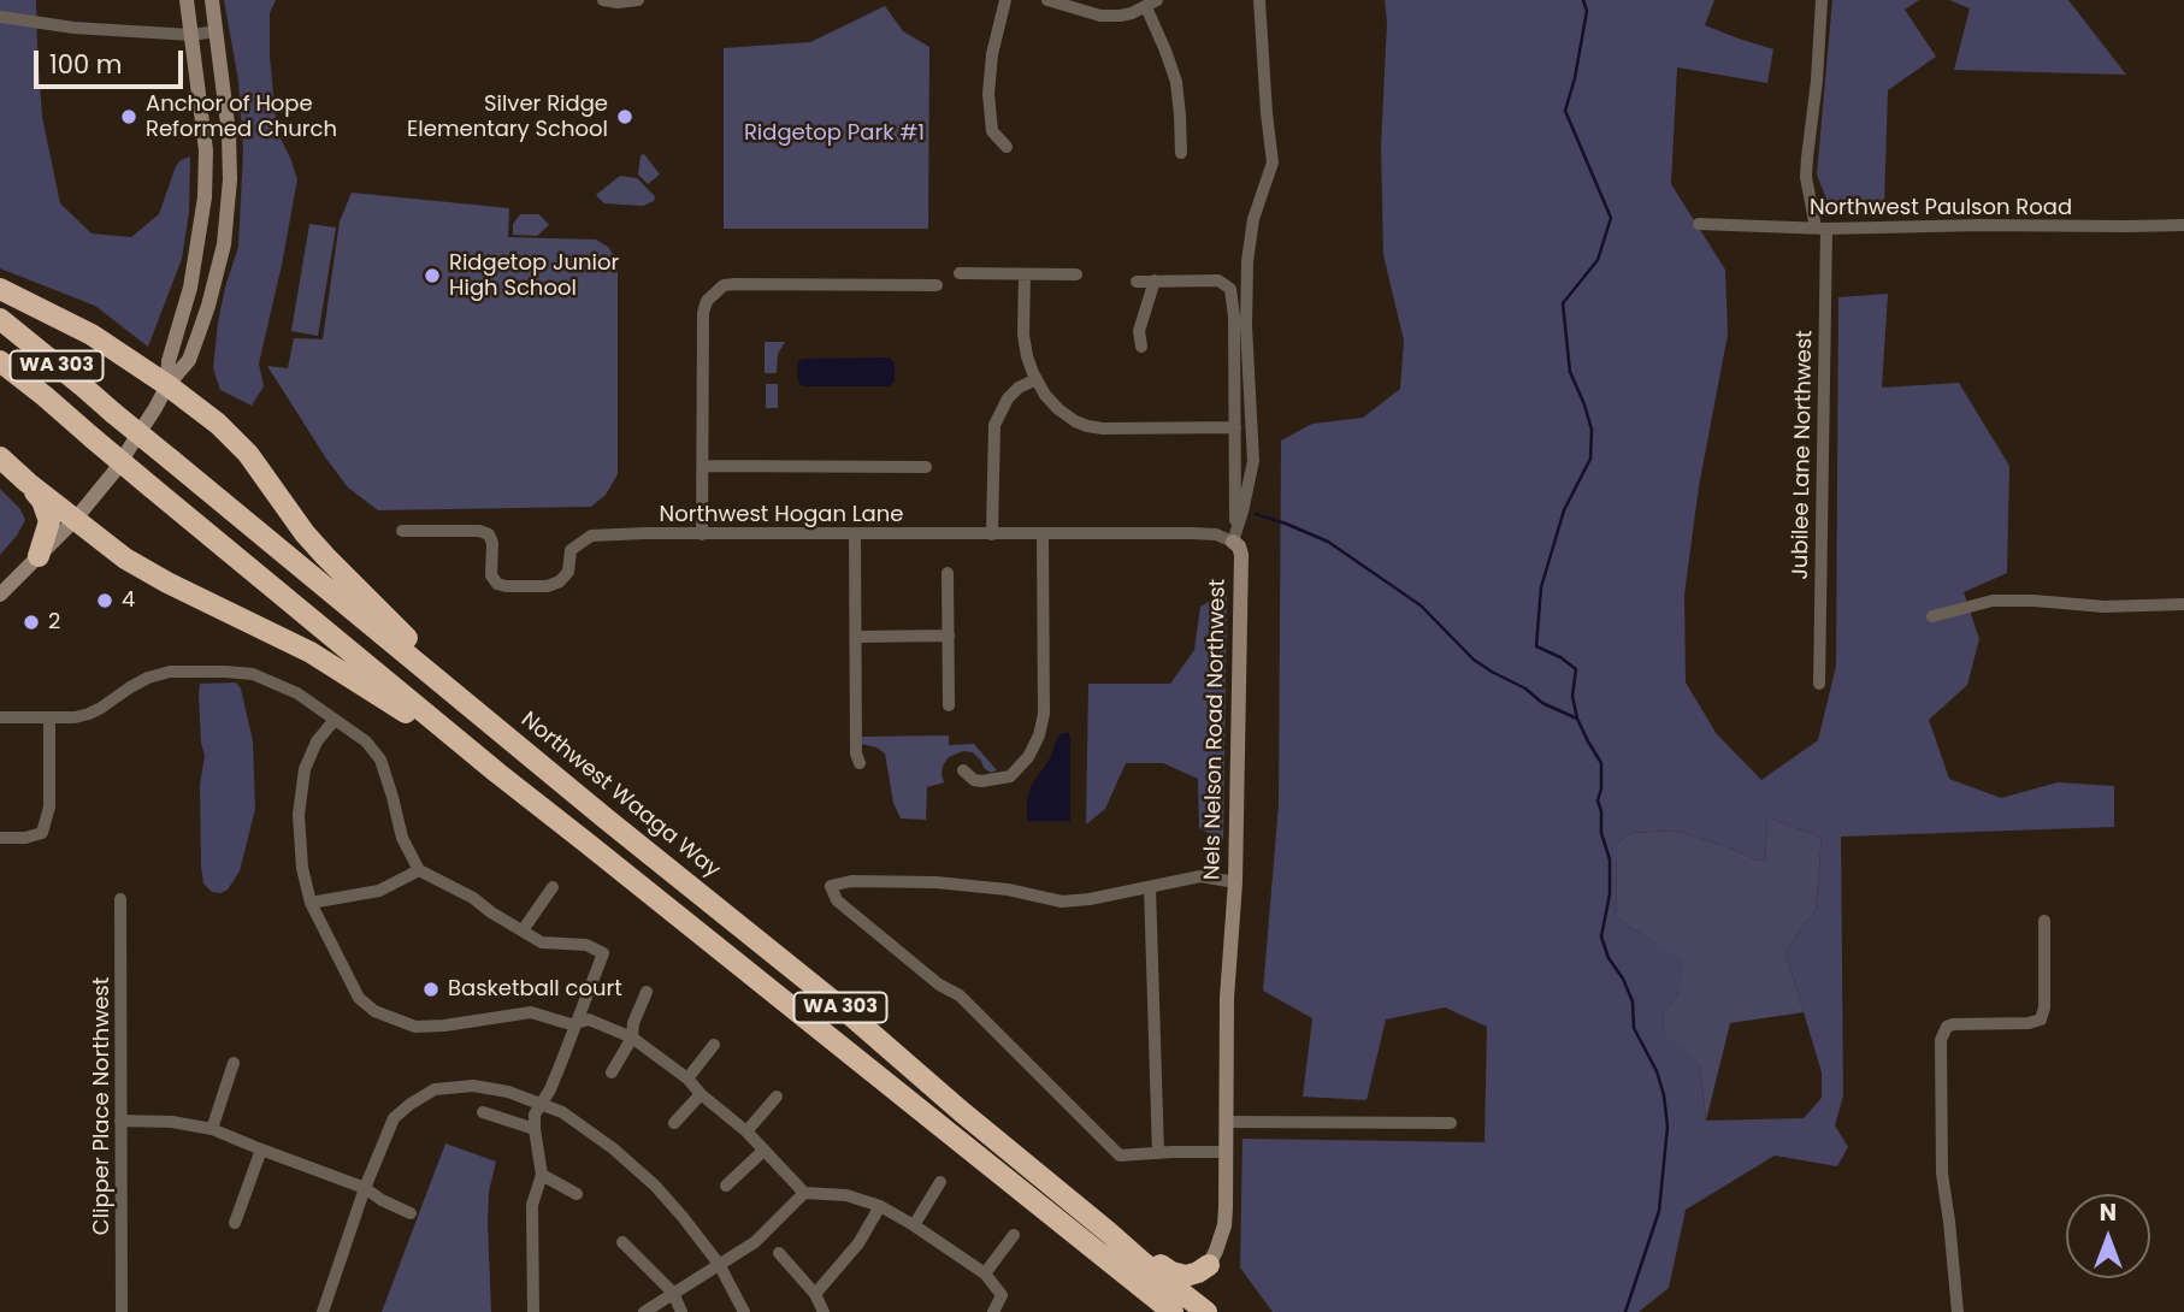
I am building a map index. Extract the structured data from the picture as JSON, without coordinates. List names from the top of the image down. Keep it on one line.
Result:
{"streets":{"highway":["WA 303","Northwest Waaga Way"],"main road":["Nels Nelson Road Northwest"],"street":["Northwest Paulson Road","Jubilee Lane Northwest","Northwest Hogan Lane","Clipper Place Northwest"]},"crossings":[["Northwest Paulson Road","Jubilee Lane Northwest"],["Northwest Hogan Lane","Nels Nelson Road Northwest"]],"parks":["Ridgetop Park #1"],"places":["Anchor of Hope Reformed Church","Silver Ridge Elementary School","Ridgetop Junior High School","4","2","Basketball court"],"scale_bar":"100 m","north":"top"}
